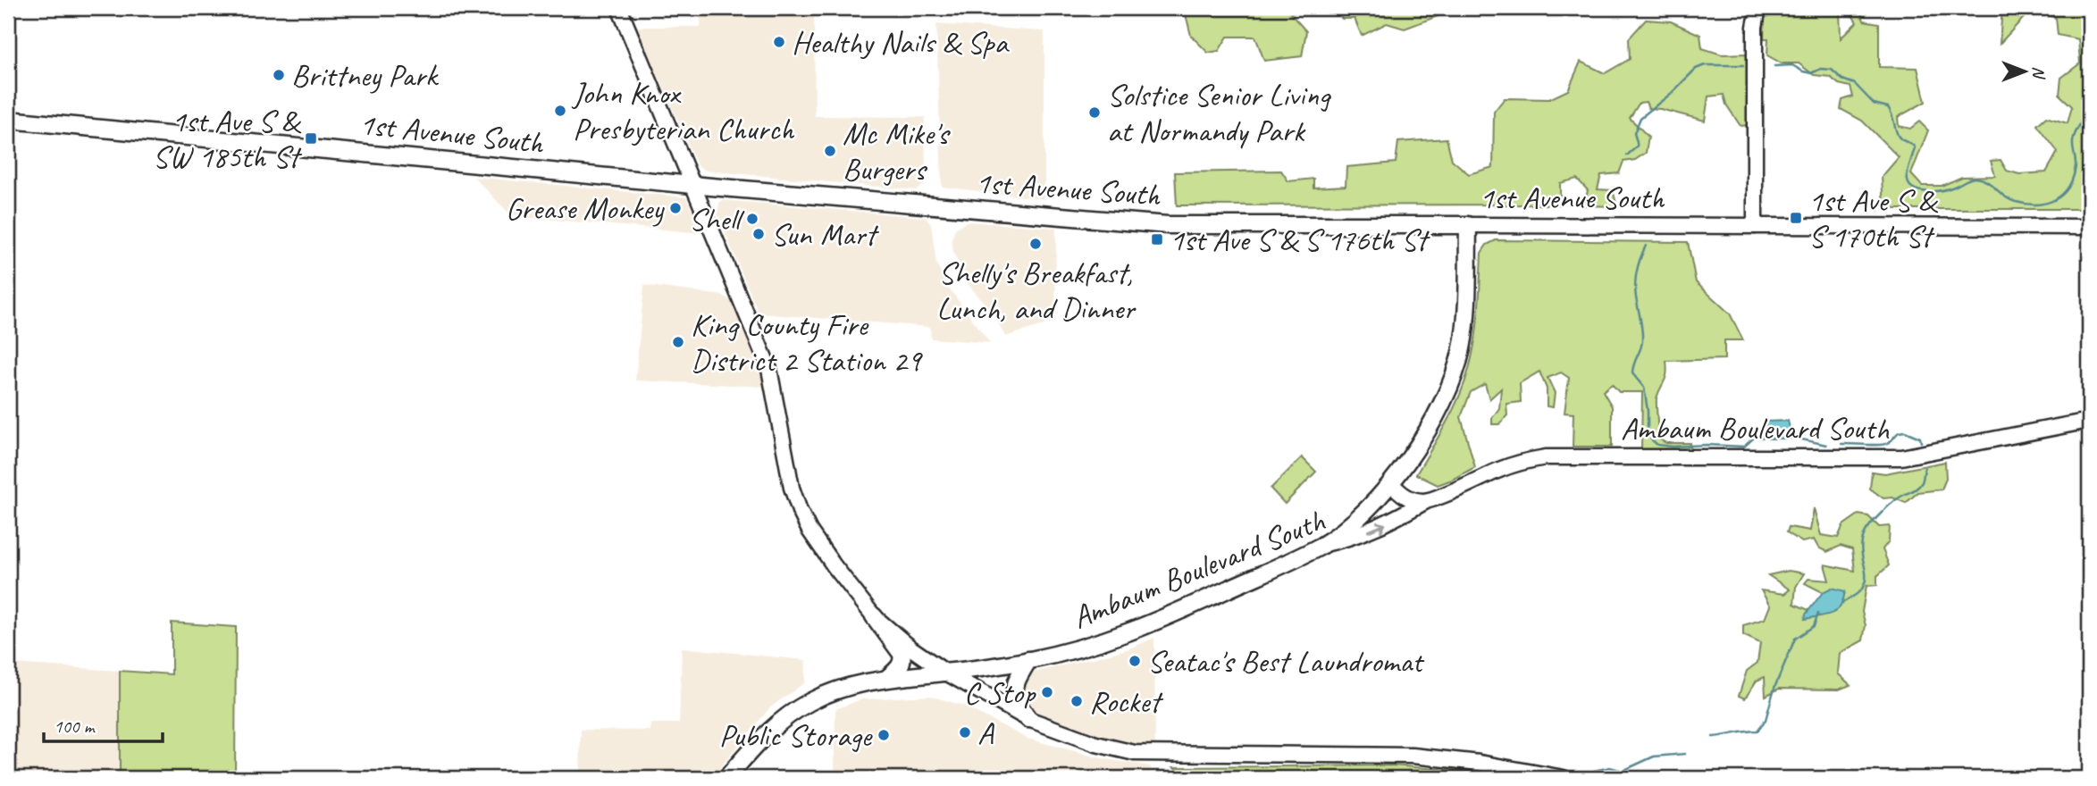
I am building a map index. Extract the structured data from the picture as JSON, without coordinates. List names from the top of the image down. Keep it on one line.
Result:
{"streets":{"main road":["1st Avenue South","Ambaum Boulevard South"]},"places":{"other":["Healthy Nails & Spa","Brittney Park","John Knox Presbyterian Church","Solstice Senior Living at Normandy Park","Mc Mike's Burgers","Grease Monkey","Shell","Sun Mart","Shelly's Breakfast, Lunch, and Dinner","King County Fire District 2 Station 29","Seatac's Best Laundromat","C Stop","Rocket","A","Public Storage"],"transit":["1st Ave S & SW 185th St","1st Ave S & S 170th St","1st Ave S & S 176th St"]},"scale_bar":"100 m","north":"right"}
